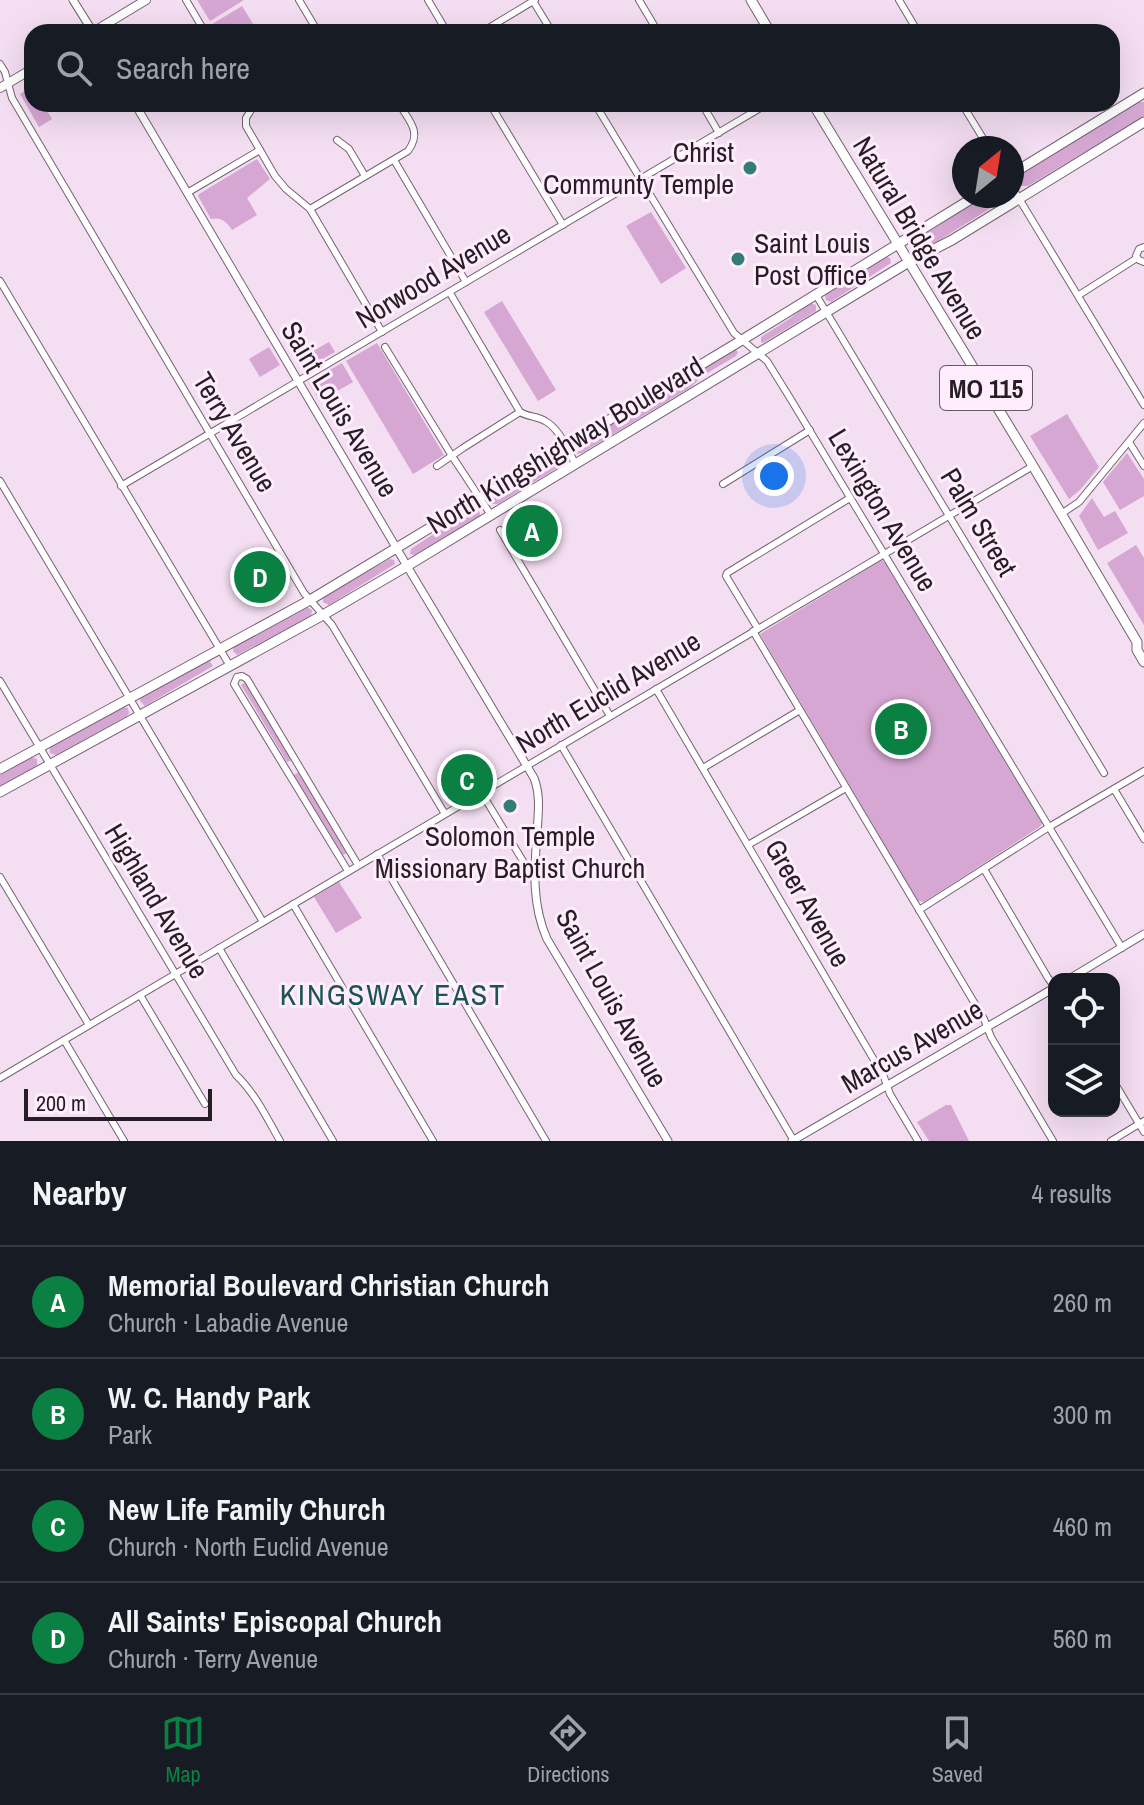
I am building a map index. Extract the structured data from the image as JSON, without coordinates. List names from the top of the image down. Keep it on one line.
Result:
{"streets":{"main road":["Natural Bridge Avenue","MO 115","North Kingshighway Boulevard"],"street":["Norwood Avenue","Saint Louis Avenue","Terry Avenue","Lexington Avenue","Palm Street","North Euclid Avenue","Highland Avenue","Greer Avenue","Marcus Avenue"]},"crossings":[["Natural Bridge Avenue","North Kingshighway Boulevard"],["Natural Bridge Avenue","North Euclid Avenue"],["Norwood Avenue","Saint Louis Avenue"],["Norwood Avenue","Terry Avenue"],["Norwood Avenue","Lexington Avenue"],["Saint Louis Avenue","North Kingshighway Boulevard"],["Saint Louis Avenue","North Euclid Avenue"],["Terry Avenue","North Kingshighway Boulevard"],["Terry Avenue","North Euclid Avenue"],["North Kingshighway Boulevard","Lexington Avenue"],["North Kingshighway Boulevard","Palm Street"],["North Kingshighway Boulevard","Highland Avenue"],["Lexington Avenue","North Euclid Avenue"],["Palm Street","North Euclid Avenue"],["North Euclid Avenue","Highland Avenue"],["North Euclid Avenue","Greer Avenue"],["Greer Avenue","Marcus Avenue"]],"districts":["KINGSWAY EAST"],"places":["Christ Communty Temple","Saint Louis Post Office","Solomon Temple Missionary Baptist Church"],"scale_bar":"200 m","north":"top right","page":{"search":"Search here","pins":["A","D","B","C"],"scale":"200 m","heading":["Nearby","4 results"],"list":[{"mark":"A","name":"Memorial Boulevard Christian Church","note":"Church · Labadie Avenue","value":"260 m"},{"mark":"B","name":"W. C. Handy Park","note":"Park","value":"300 m"},{"mark":"C","name":"New Life Family Church","note":"Church · North Euclid Avenue","value":"460 m"},{"mark":"D","name":"All Saints' Episcopal Church","note":"Church · Terry Avenue","value":"560 m"}],"nav":["Map","Directions","Saved"]}}
